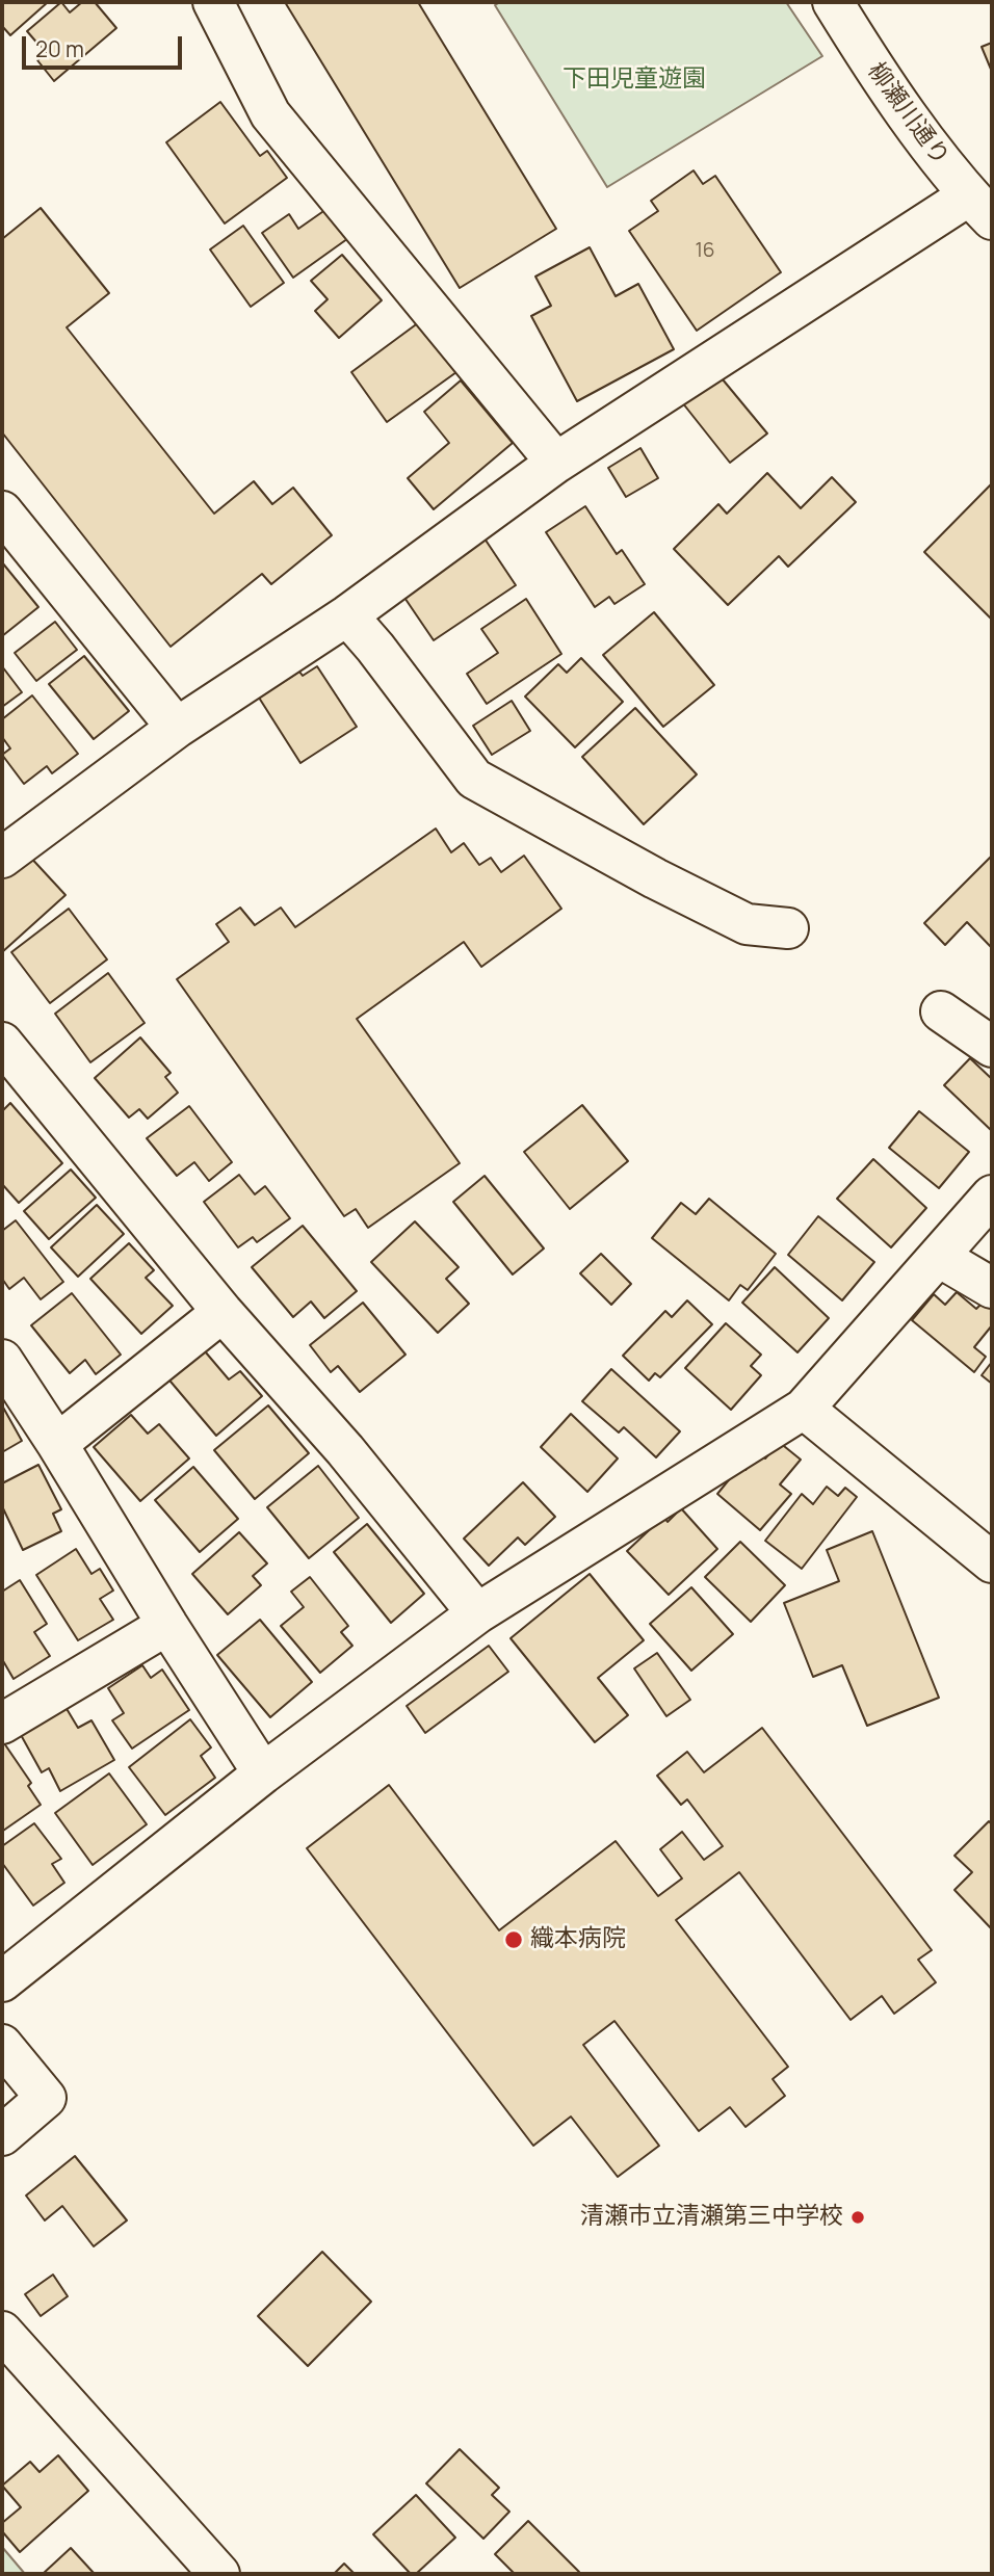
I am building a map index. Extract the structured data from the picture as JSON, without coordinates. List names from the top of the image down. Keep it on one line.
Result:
{"streets":{"street":["柳瀬川通り"]},"parks":["下田児童遊園"],"places":["織本病院","清瀬市立清瀬第三中学校"],"house_numbers":["16"],"scale_bar":"20 m"}
